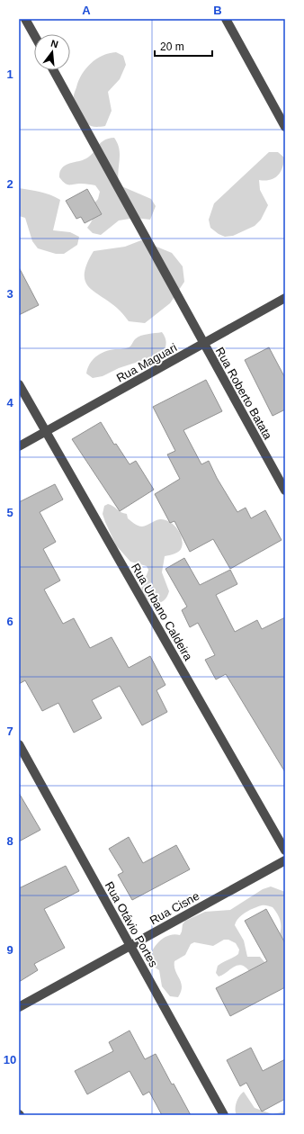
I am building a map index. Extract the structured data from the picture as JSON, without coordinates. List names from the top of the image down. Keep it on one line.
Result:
{"streets":{"street":["Rua Maguari","Rua Roberto Batata","Rua Urbano Caldeira","Rua Cisne","Rua Otávio Portes"]},"crossings":[["Rua Maguari","Rua Roberto Batata"],["Rua Maguari","Rua Urbano Caldeira"],["Rua Cisne","Rua Otávio Portes"]],"scale_bar":"20 m","north":"top","grid":{"columns":["A","B"],"rows":["1","2","3","4","5","6","7","8","9","10"]}}
